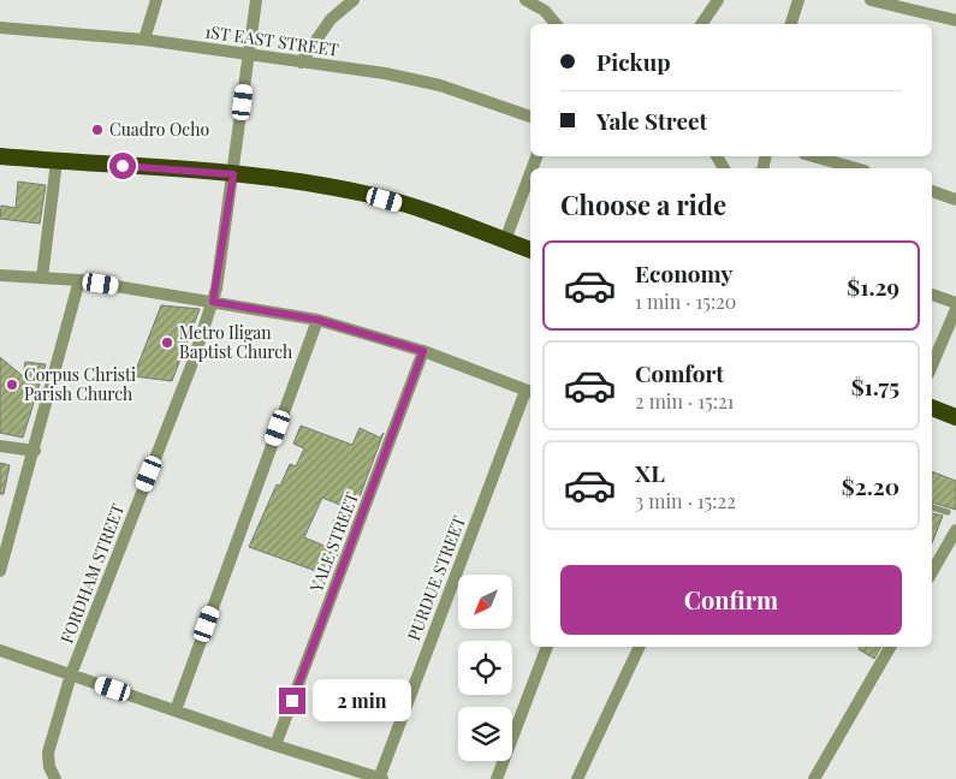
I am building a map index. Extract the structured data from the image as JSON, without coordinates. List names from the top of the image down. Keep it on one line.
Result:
{"streets":{"street":["1ST EAST STREET","YALE STREET","FORDHAM STREET","PURDUE STREET"]},"crossings":[["1ST EAST STREET","FORDHAM STREET"]],"places":["Cuadro Ocho","Metro Iligan Baptist Church","Corpus Christi Parish Church"],"north":"bottom left","page":{"banner":["Pickup","Yale Street"],"heading":"Choose a ride","list":[{"name":"Economy","note":"1 min · 15:20","value":"$1.29"},{"name":"Comfort","note":"2 min · 15:21","value":"$1.75"},{"name":"XL","note":"3 min · 15:22","value":"$2.20"}],"buttons":"Confirm","bubble":"2 min"}}
